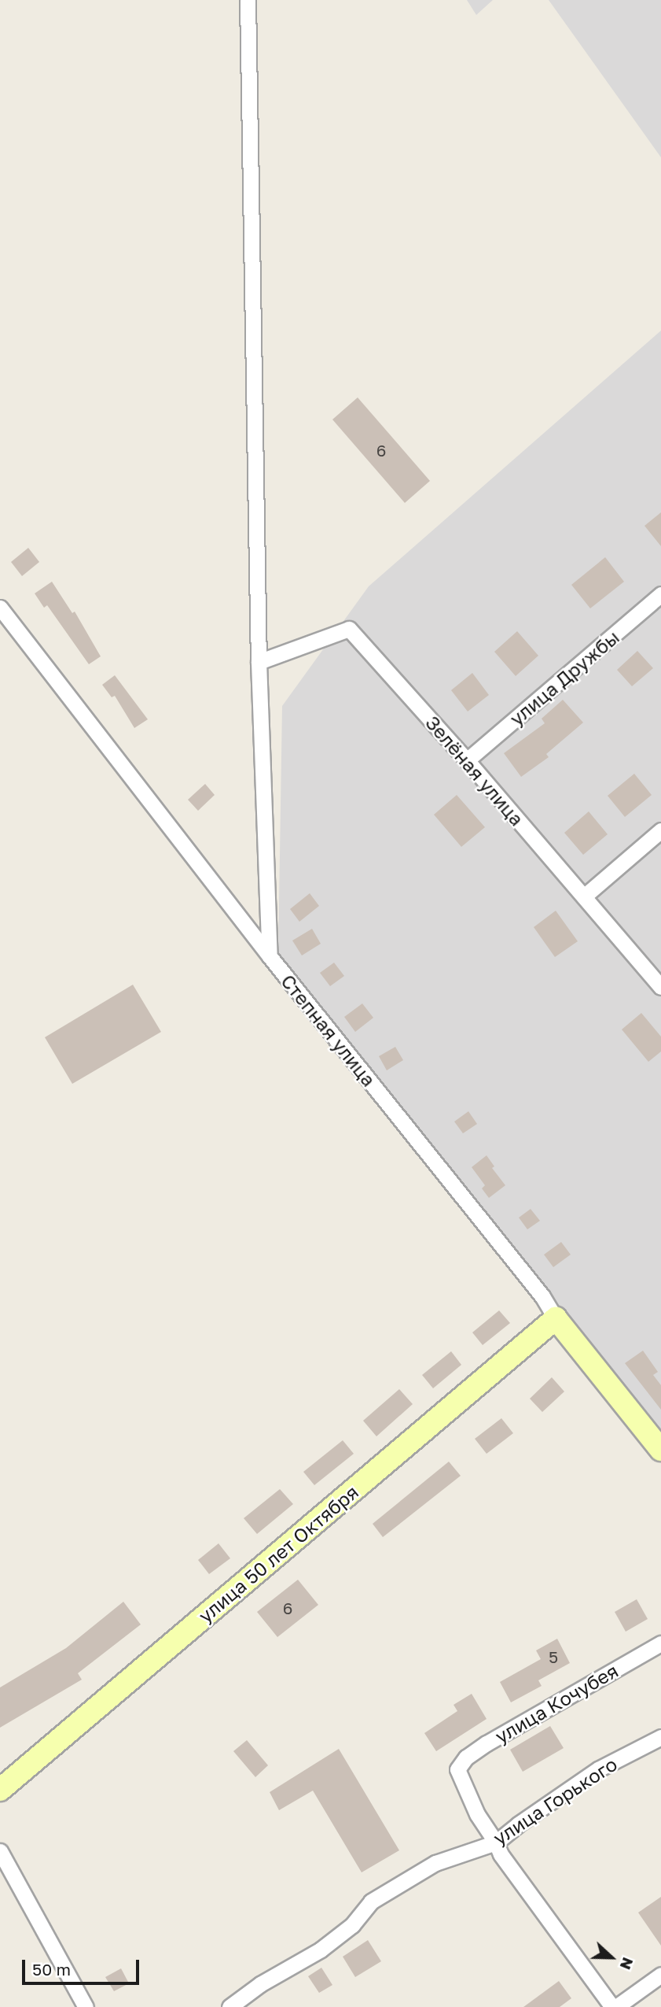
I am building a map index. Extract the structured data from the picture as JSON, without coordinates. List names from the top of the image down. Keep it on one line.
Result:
{"streets":{"street":["улица Дружбы","Зелёная улица","Степная улица","улица 50 лет Октября","улица Кочубея","улица Горького"]},"crossings":[["улица Дружбы","Зелёная улица"],["Степная улица","улица 50 лет Октября"],["улица Кочубея","улица Горького"]],"house_numbers":["6","6","5"],"scale_bar":"50 m","north":"right"}
